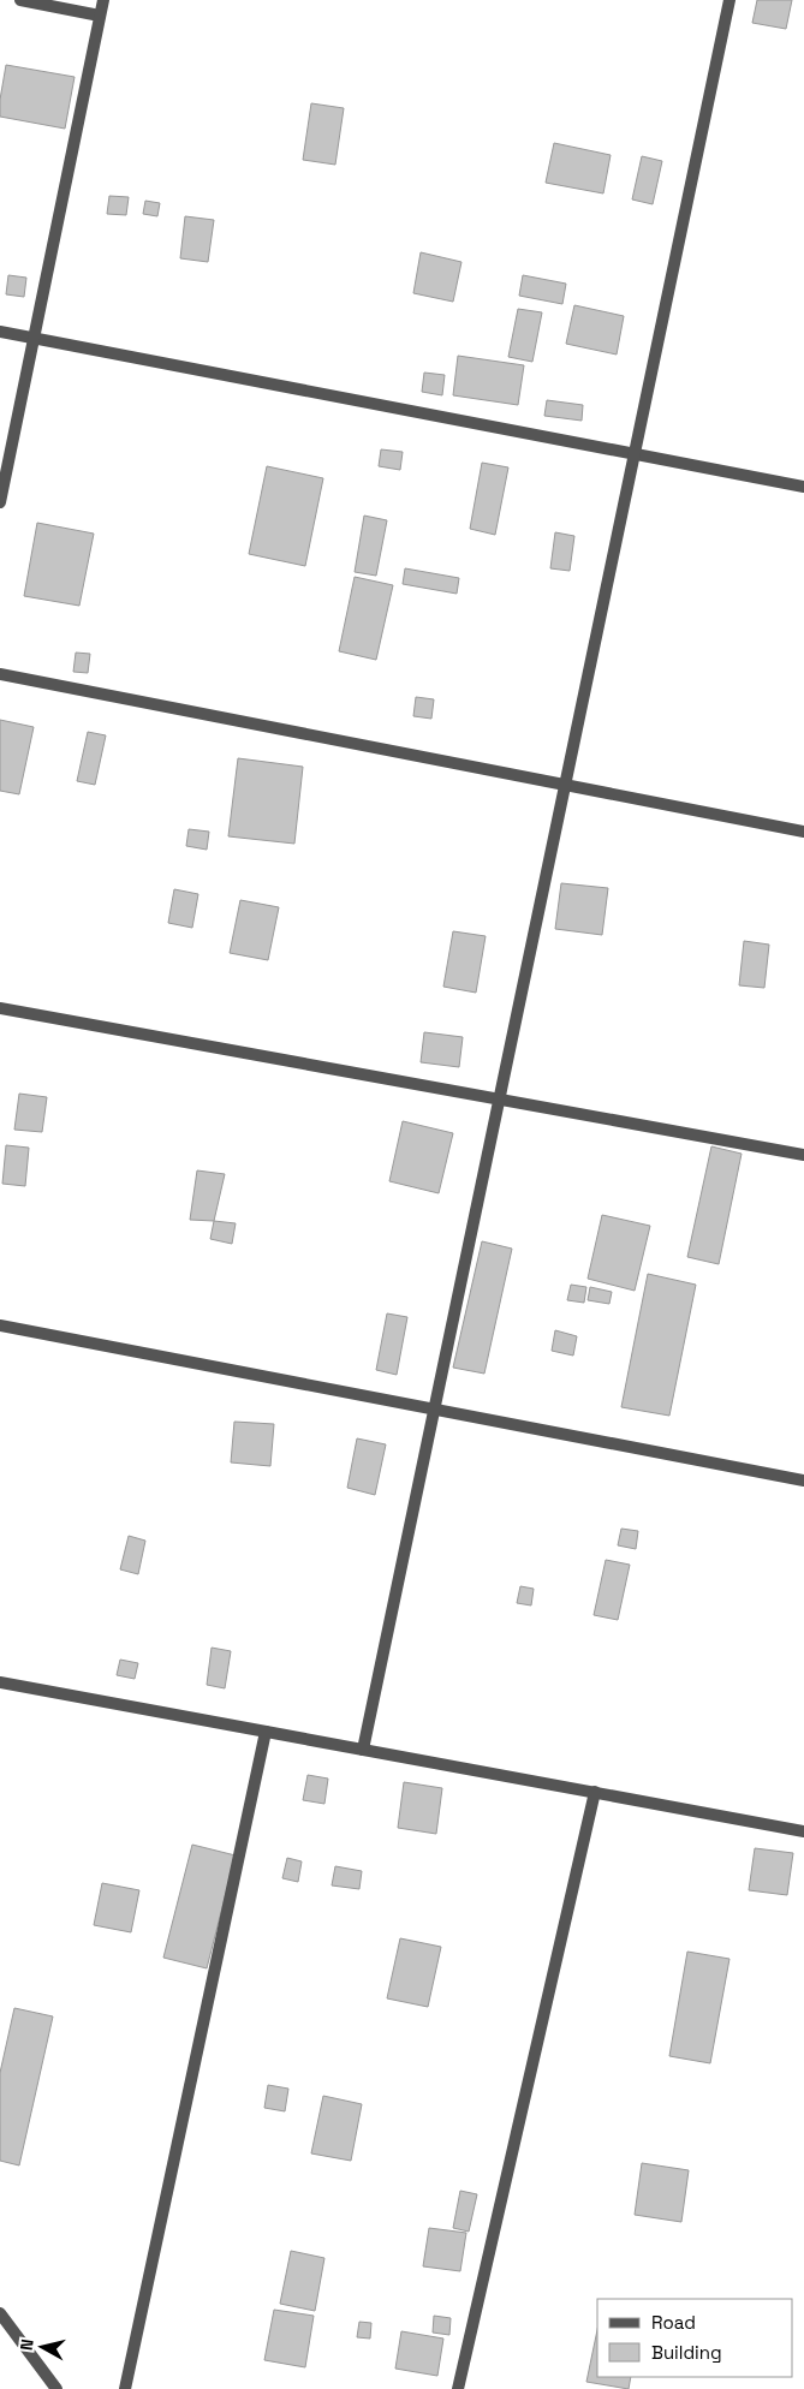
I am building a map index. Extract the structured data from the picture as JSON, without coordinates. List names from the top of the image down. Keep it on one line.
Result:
{"legend":["Road","Building"],"north":"left"}
